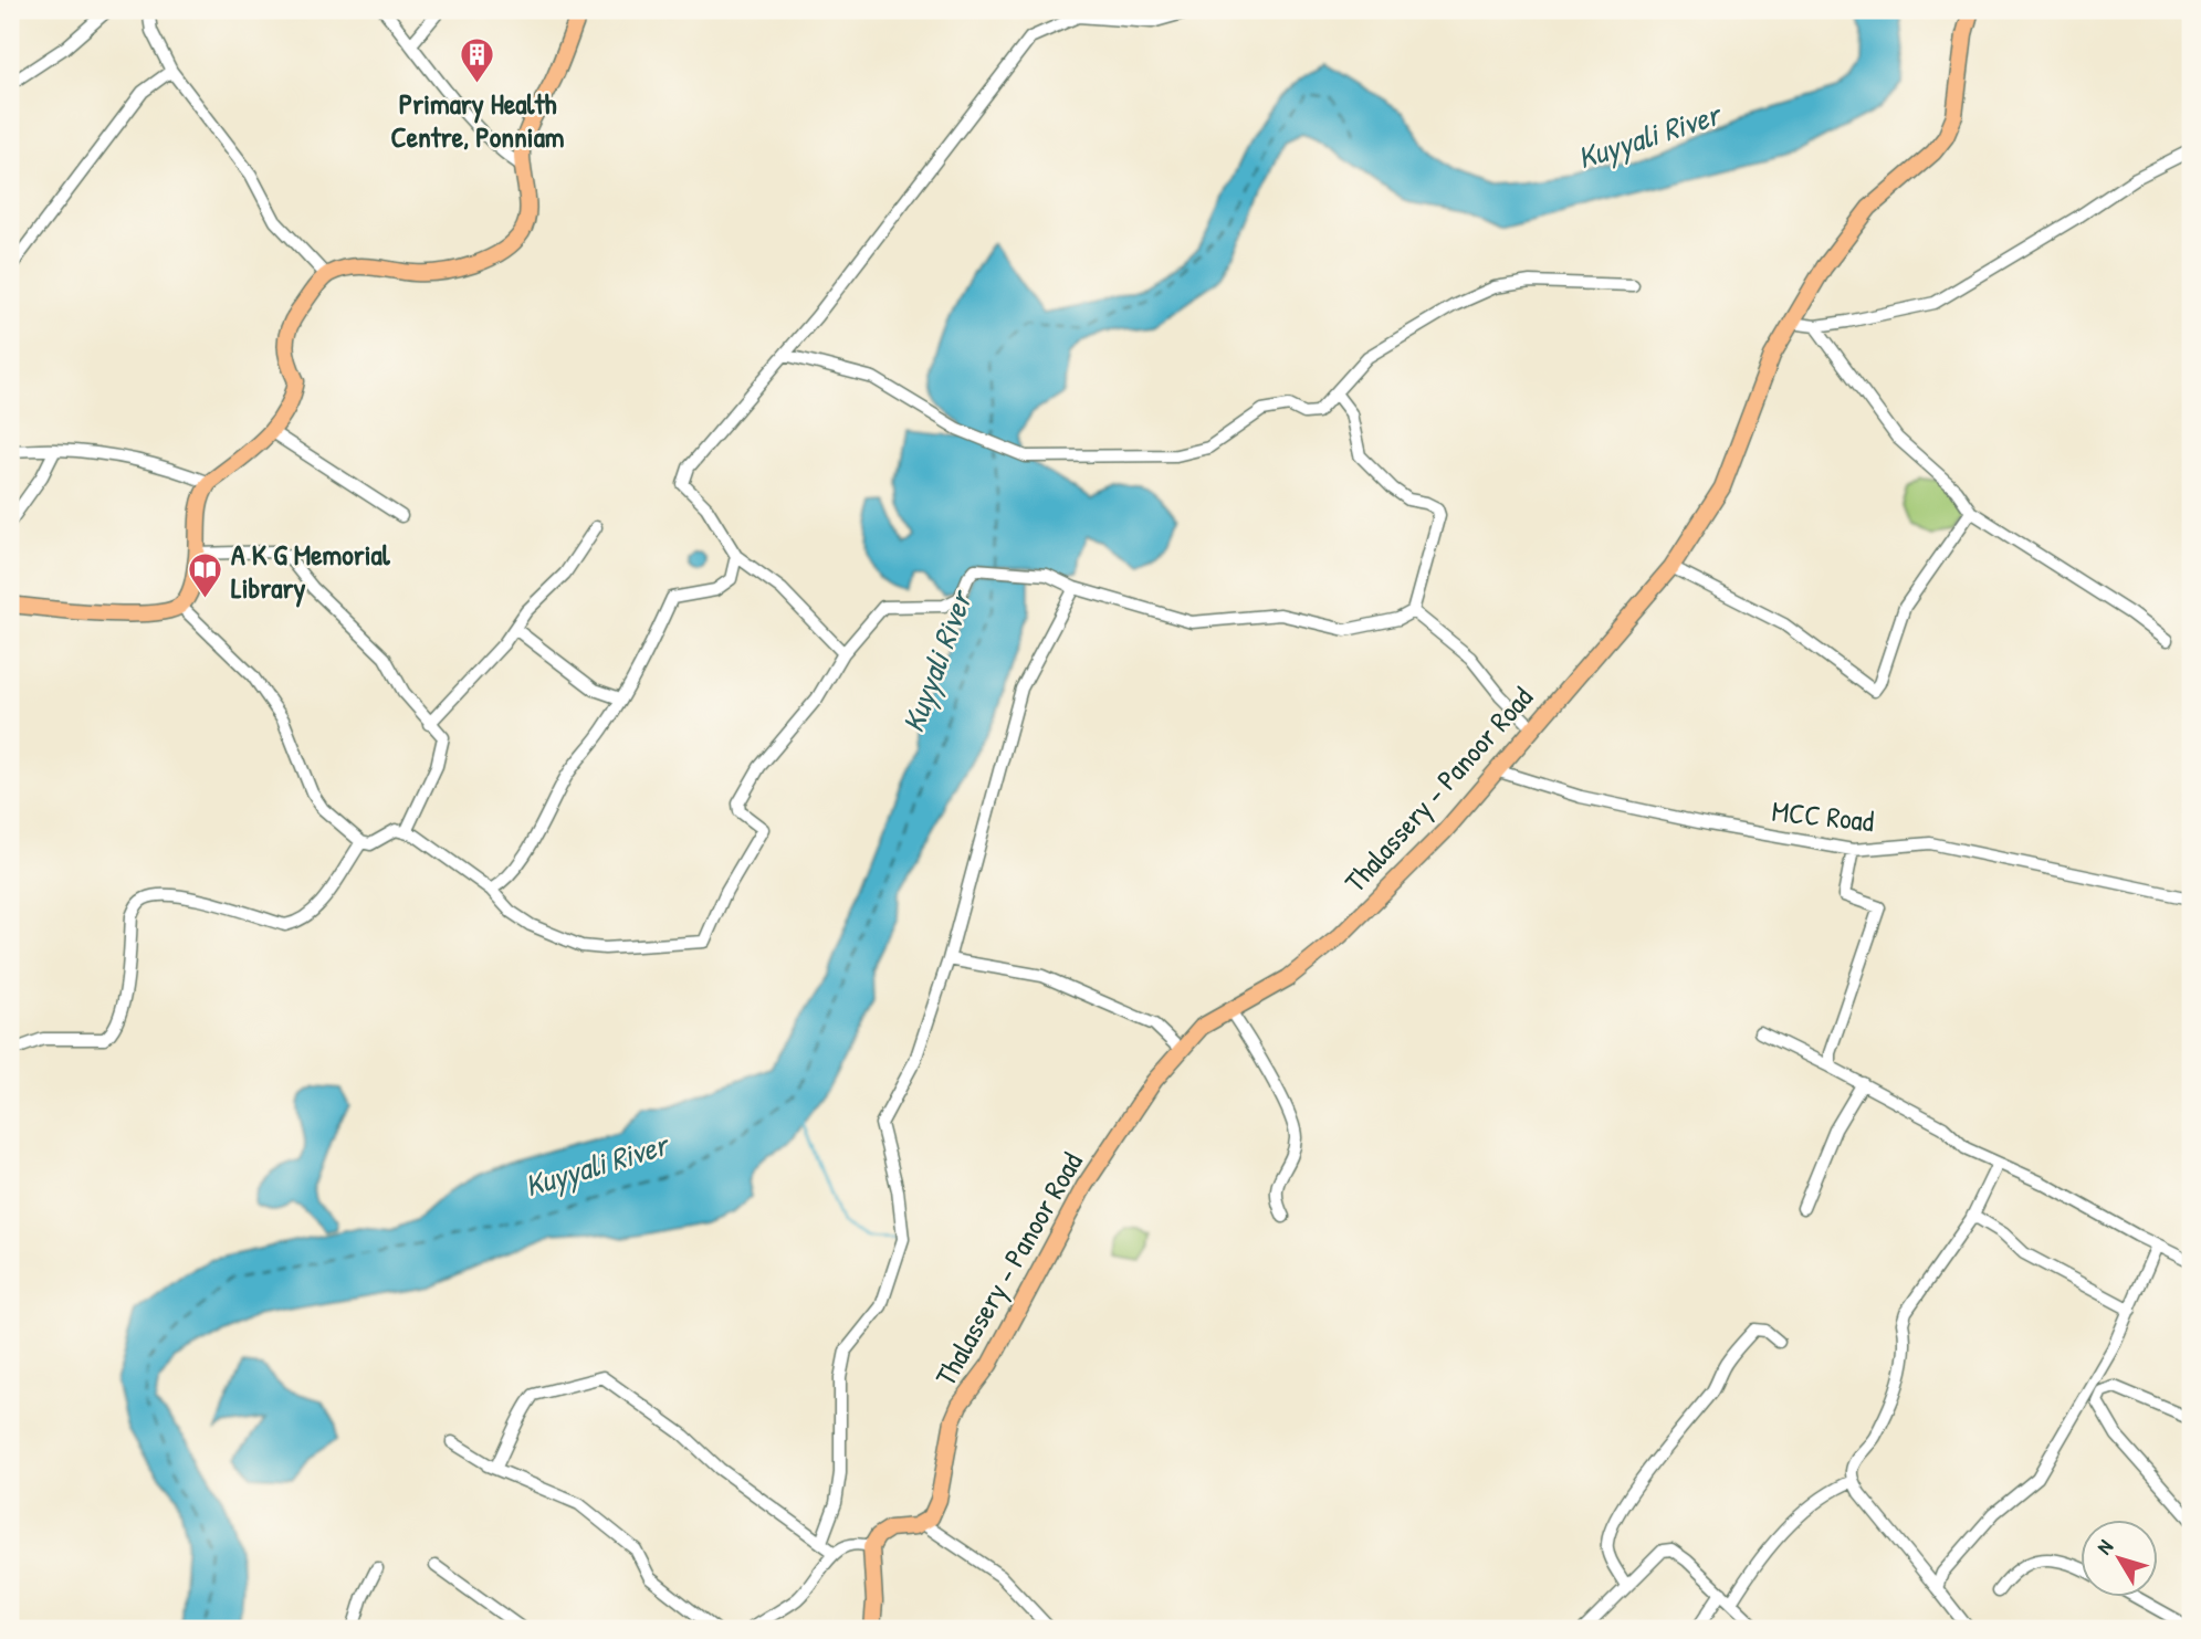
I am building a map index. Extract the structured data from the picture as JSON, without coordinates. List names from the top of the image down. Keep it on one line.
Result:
{"streets":{"main road":["Thalassery - Panoor Road"],"street":["MCC Road"]},"crossings":[["Thalassery - Panoor Road","MCC Road"]],"water":["Kuyyali River"],"places":{"building":["Primary Health Centre, Ponniam"],"library":["A K G Memorial Library"]},"north":"top left"}
